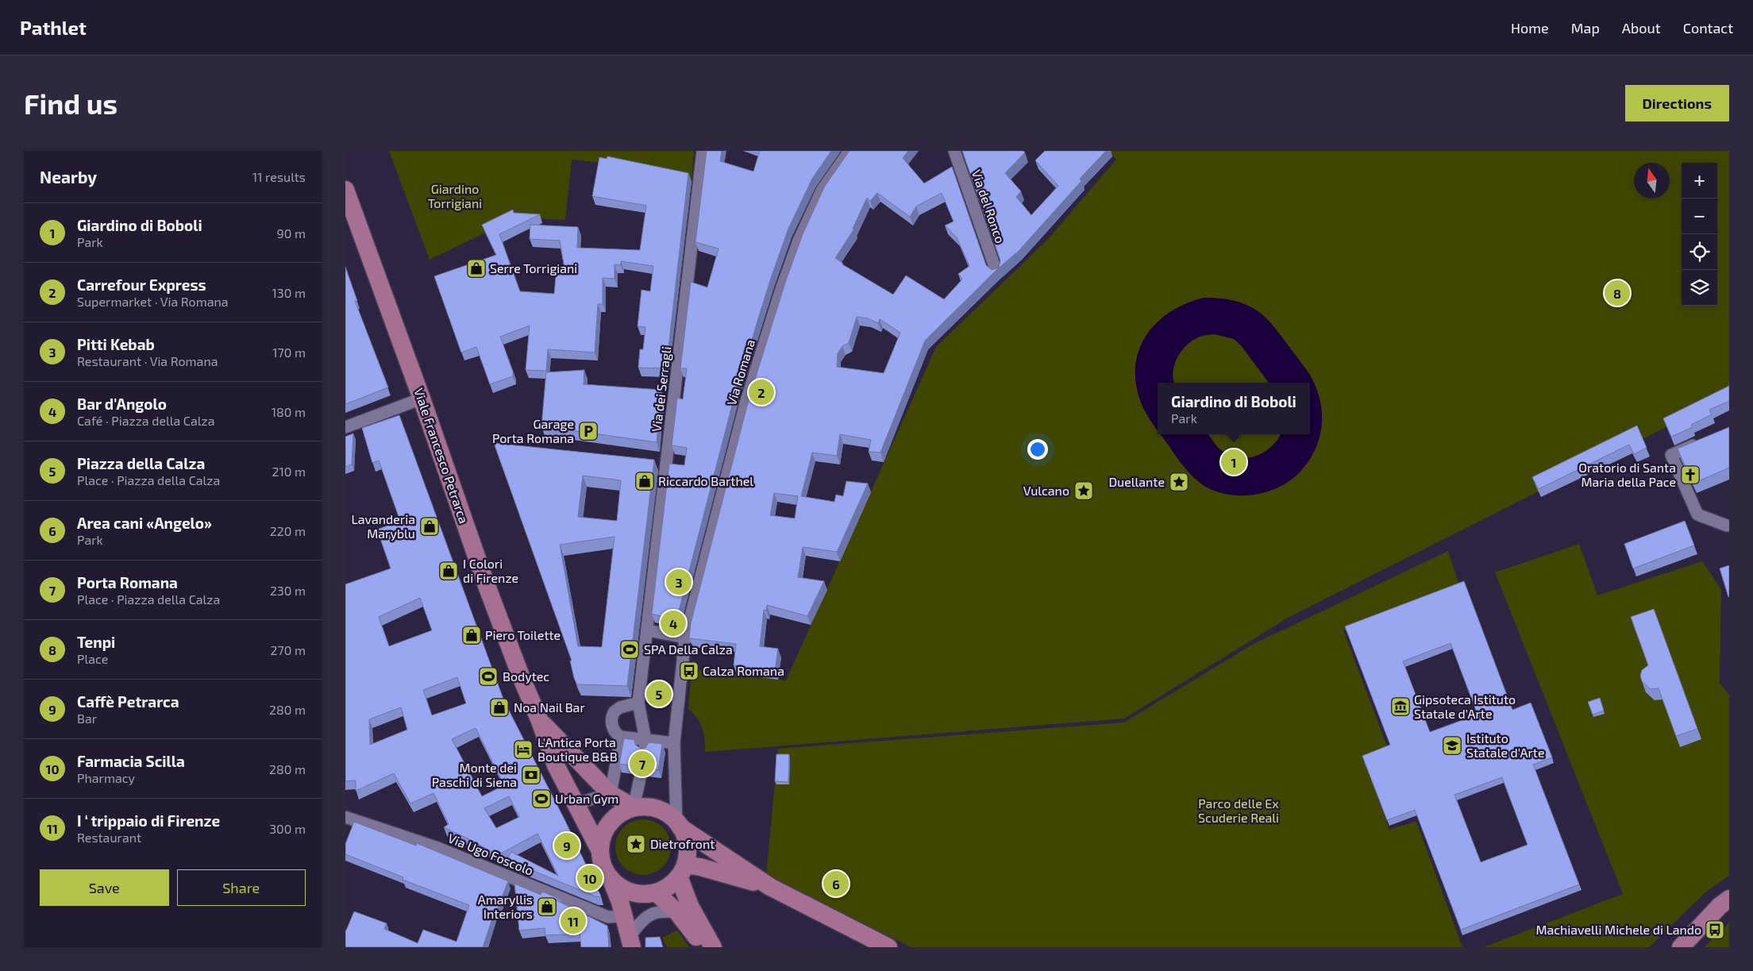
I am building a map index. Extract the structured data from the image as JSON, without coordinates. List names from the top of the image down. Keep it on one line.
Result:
{"streets":{"main road":["Viale Francesco Petrarca"],"street":["Via del Ronco","Via Romana","Via dei Serragli","Via Ugo Foscolo"]},"crossings":[["Via Romana","Viale Francesco Petrarca"]],"parks":["Giardino Torrigiani","Parco delle Ex Scuderie Reali"],"places":{"shop":["Serre Torrigiani","Riccardo Barthel","Lavanderia Maryblu","I Colori di Firenze","Piero Toilette","Noa Nail Bar","Amaryllis Interiors"],"parking":["Garage Porta Romana"],"church":["Oratorio di Santa Maria della Pace"],"place":["Duellante","Vulcano","Dietrofront"],"sports":["SPA Della Calza","Bodytec","Urban Gym"],"bus stop":["Calza Romana","Machiavelli Michele di Lando"],"museum":["Gipsoteca Istituto Statale d'Arte"],"school or university":["Istituto Statale d'Arte"],"hotel":["L'Antica Porta Boutique B&B"],"bank":["Monte dei Paschi di Siena"]},"north":"top","page":{"header":"Pathlet","nav":["Home","Map","About","Contact"],"buttons":["Directions",["Save","Share"]],"title":"Find us","heading":["Nearby","11 results"],"map_buttons":["+","−"],"list":[{"mark":"1","name":"Giardino di Boboli","note":"Park","value":"90 m"},{"mark":"2","name":"Carrefour Express","note":"Supermarket · Via Romana","value":"130 m"},{"mark":"3","name":"Pitti Kebab","note":"Restaurant · Via Romana","value":"170 m"},{"mark":"4","name":"Bar d'Angolo","note":"Café · Piazza della Calza","value":"180 m"},{"mark":"5","name":"Piazza della Calza","note":"Place · Piazza della Calza","value":"210 m"},{"mark":"6","name":"Area cani «Angelo»","note":"Park","value":"220 m"},{"mark":"7","name":"Porta Romana","note":"Place · Piazza della Calza","value":"230 m"},{"mark":"8","name":"Tenpi","note":"Place","value":"270 m"},{"mark":"9","name":"Caffè Petrarca","note":"Bar","value":"280 m"},{"mark":"10","name":"Farmacia Scilla","note":"Pharmacy","value":"280 m"},{"mark":"11","name":"I ‘ trippaio di Firenze","note":"Restaurant","value":"300 m"}],"pins":["8","2","1","3","4","5","7","9","10","6","11"],"popup":["Giardino di Boboli","Park"]}}
